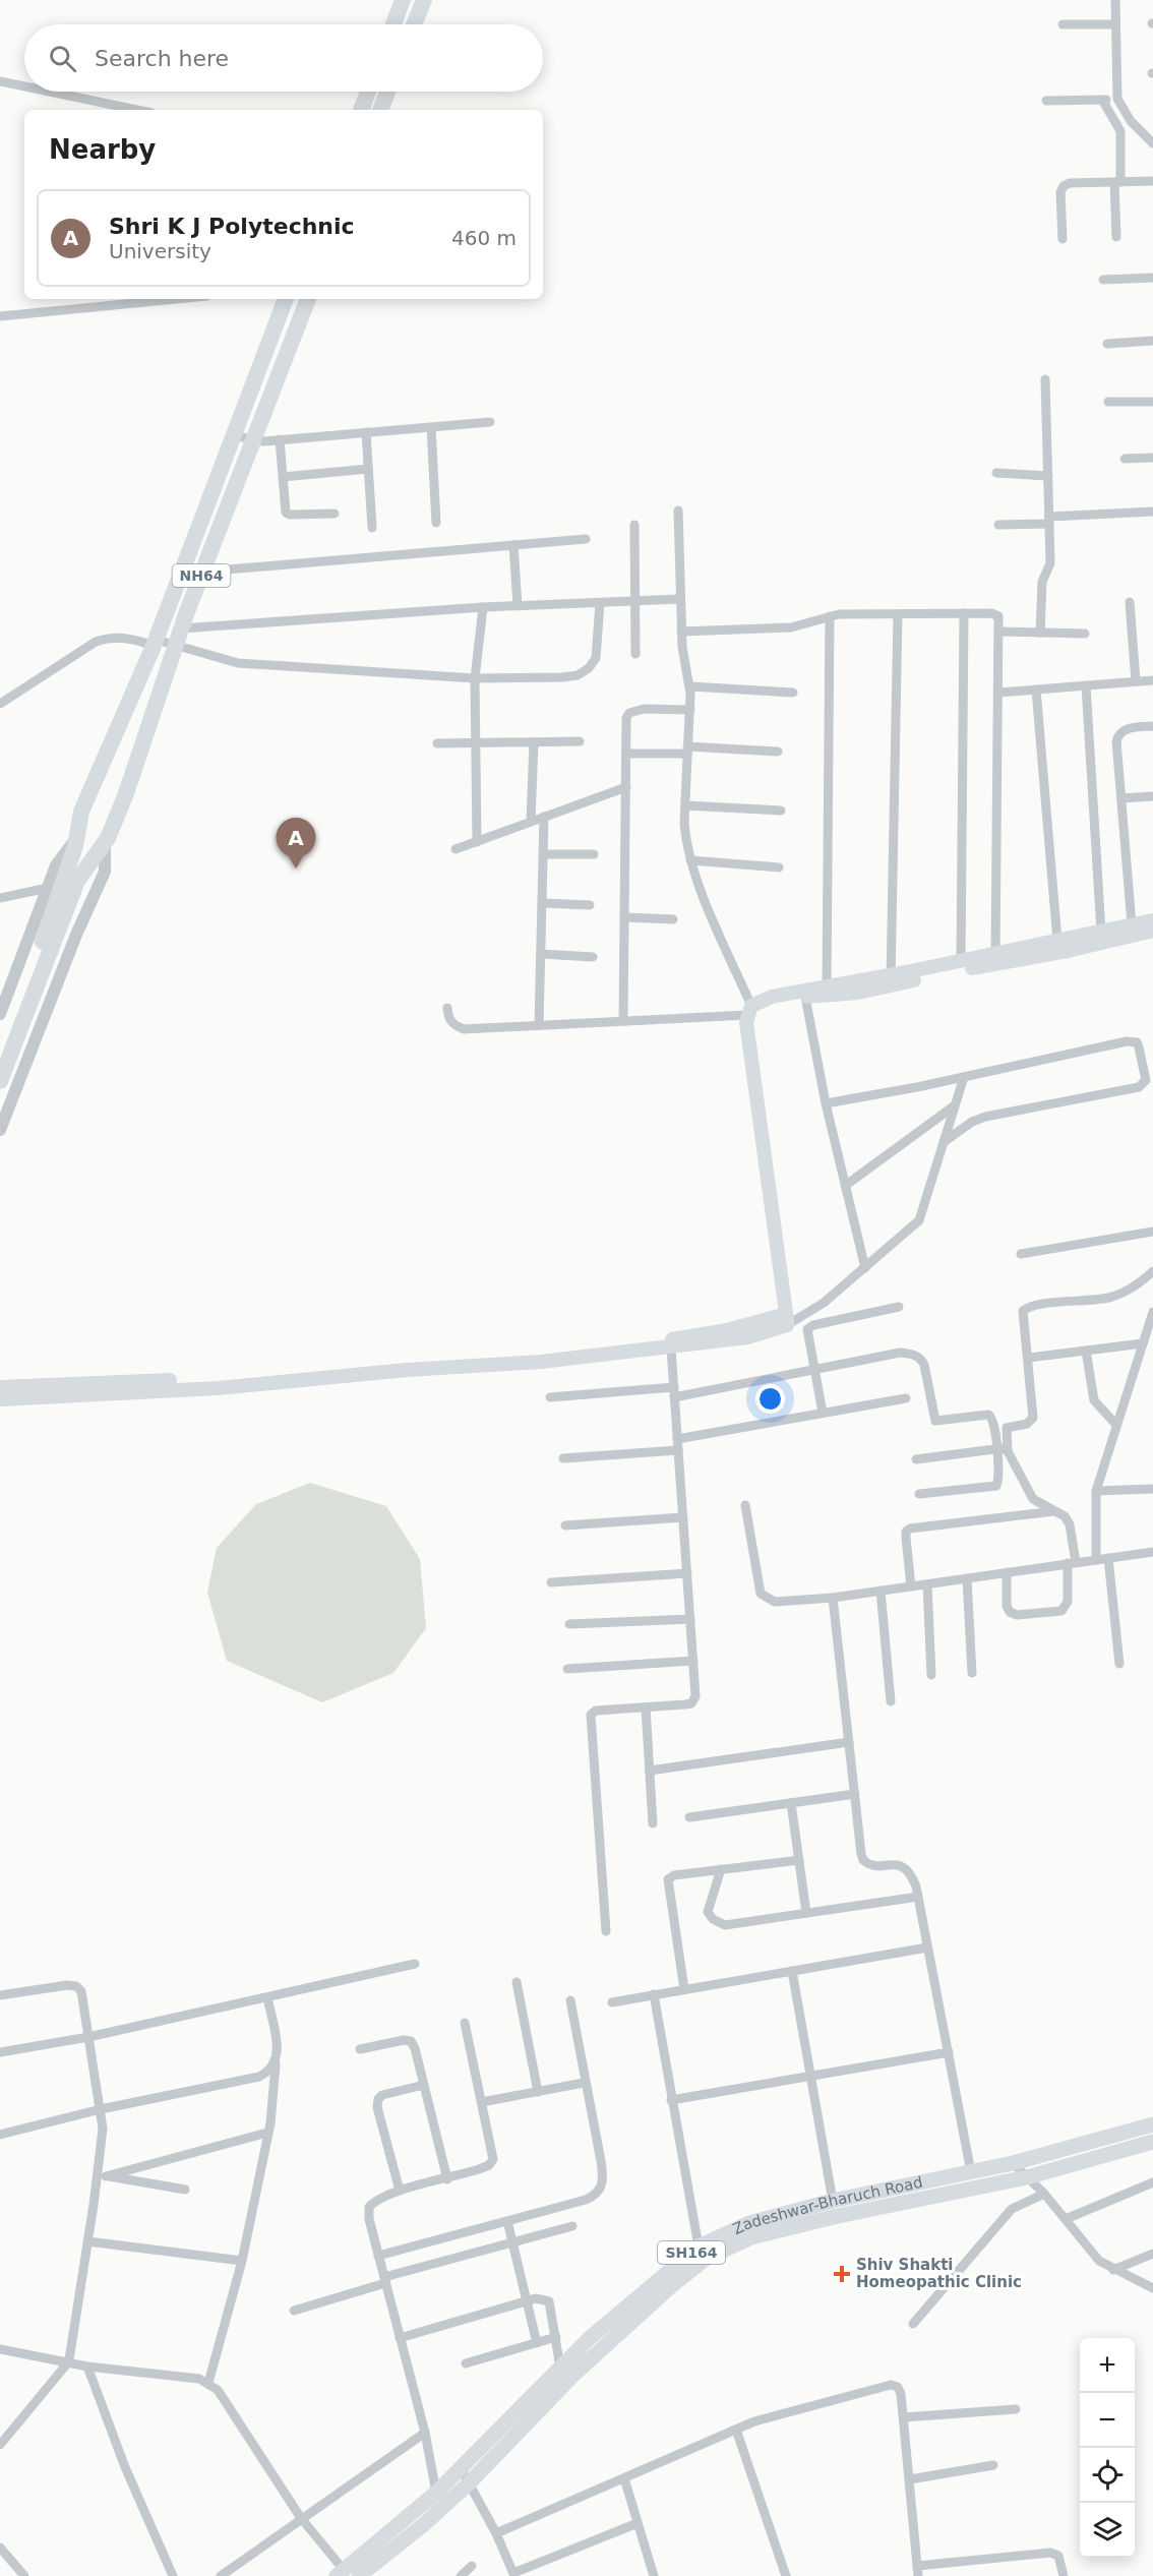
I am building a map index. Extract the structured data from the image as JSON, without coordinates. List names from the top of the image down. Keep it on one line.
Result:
{"streets":{"highway":["NH64"],"main road":["Zadeshwar-Bharuch Road","SH164"]},"places":{"health":["Shiv Shakti Homeopathic Clinic"]},"page":{"search":"Search here","heading":"Nearby","list":[{"mark":"A","name":"Shri K J Polytechnic","note":"University","value":"460 m"}],"pins":"A","map_buttons":["+","−"]}}
